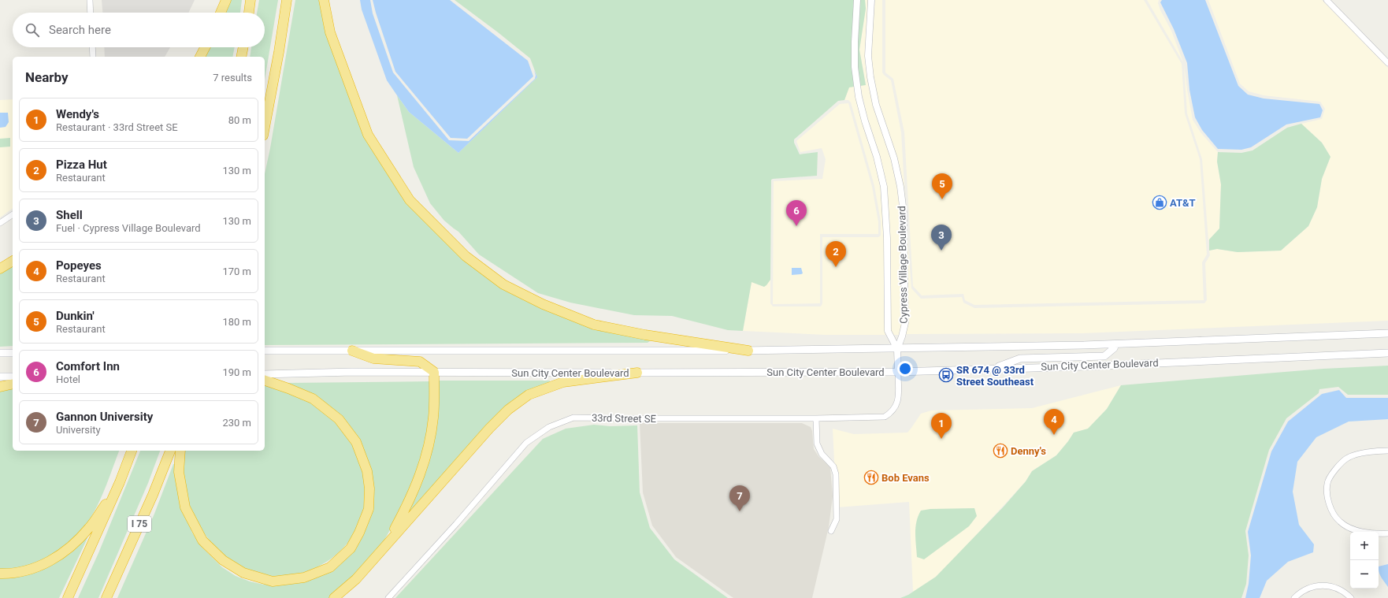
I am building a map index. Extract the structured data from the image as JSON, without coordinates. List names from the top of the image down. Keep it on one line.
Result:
{"streets":{"highway":["I 75"],"main road":["Sun City Center Boulevard"],"street":["Cypress Village Boulevard","33rd Street SE"]},"crossings":[["Cypress Village Boulevard","Sun City Center Boulevard"],["Sun City Center Boulevard","33rd Street SE"]],"places":{"shop":["AT&T"],"bus stop":["SR 674 @ 33rd Street Southeast"],"restaurant":["Denny's","Bob Evans"]},"page":{"search":"Search here","heading":["Nearby","7 results"],"list":[{"mark":"1","name":"Wendy's","note":"Restaurant · 33rd Street SE","value":"80 m"},{"mark":"2","name":"Pizza Hut","note":"Restaurant","value":"130 m"},{"mark":"3","name":"Shell","note":"Fuel · Cypress Village Boulevard","value":"130 m"},{"mark":"4","name":"Popeyes","note":"Restaurant","value":"170 m"},{"mark":"5","name":"Dunkin'","note":"Restaurant","value":"180 m"},{"mark":"6","name":"Comfort Inn","note":"Hotel","value":"190 m"},{"mark":"7","name":"Gannon University","note":"University","value":"230 m"}],"pins":["5","6","3","2","4","1","7"],"map_buttons":["+","−"]}}
